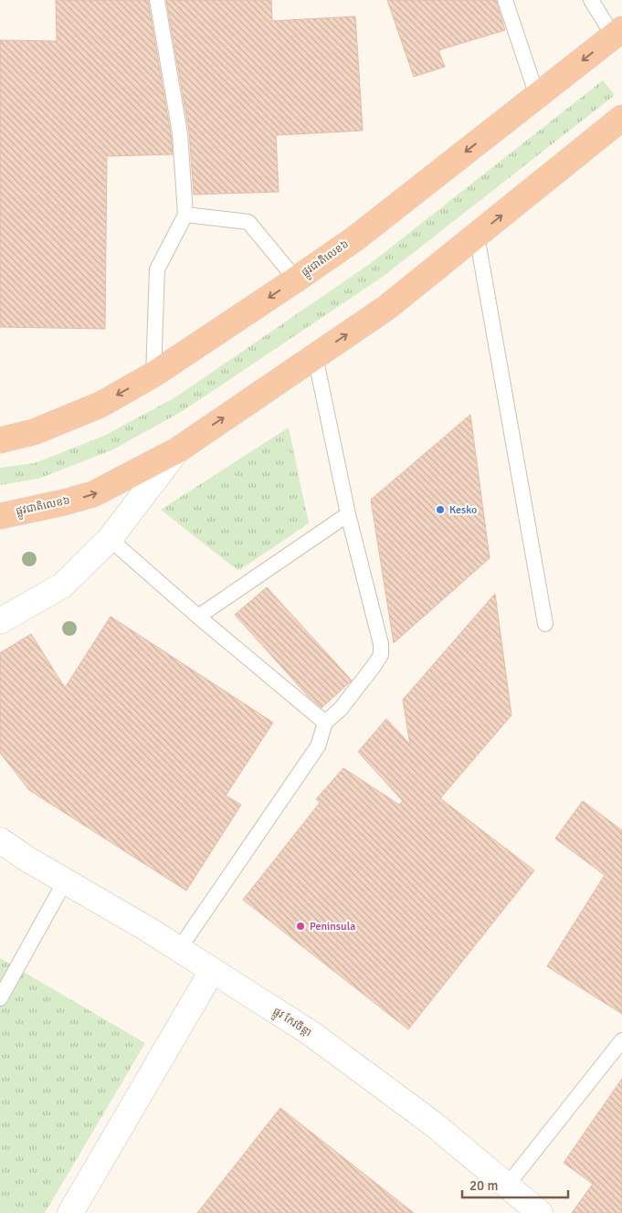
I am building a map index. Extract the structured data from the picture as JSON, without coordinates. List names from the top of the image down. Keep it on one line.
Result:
{"streets":{"highway":["ផ្លូវជាតិលេខ៦"],"street":["ផ្លូវ កែវចិន្តា"]},"places":["Kesko","Peninsula"],"scale_bar":"20 m"}
